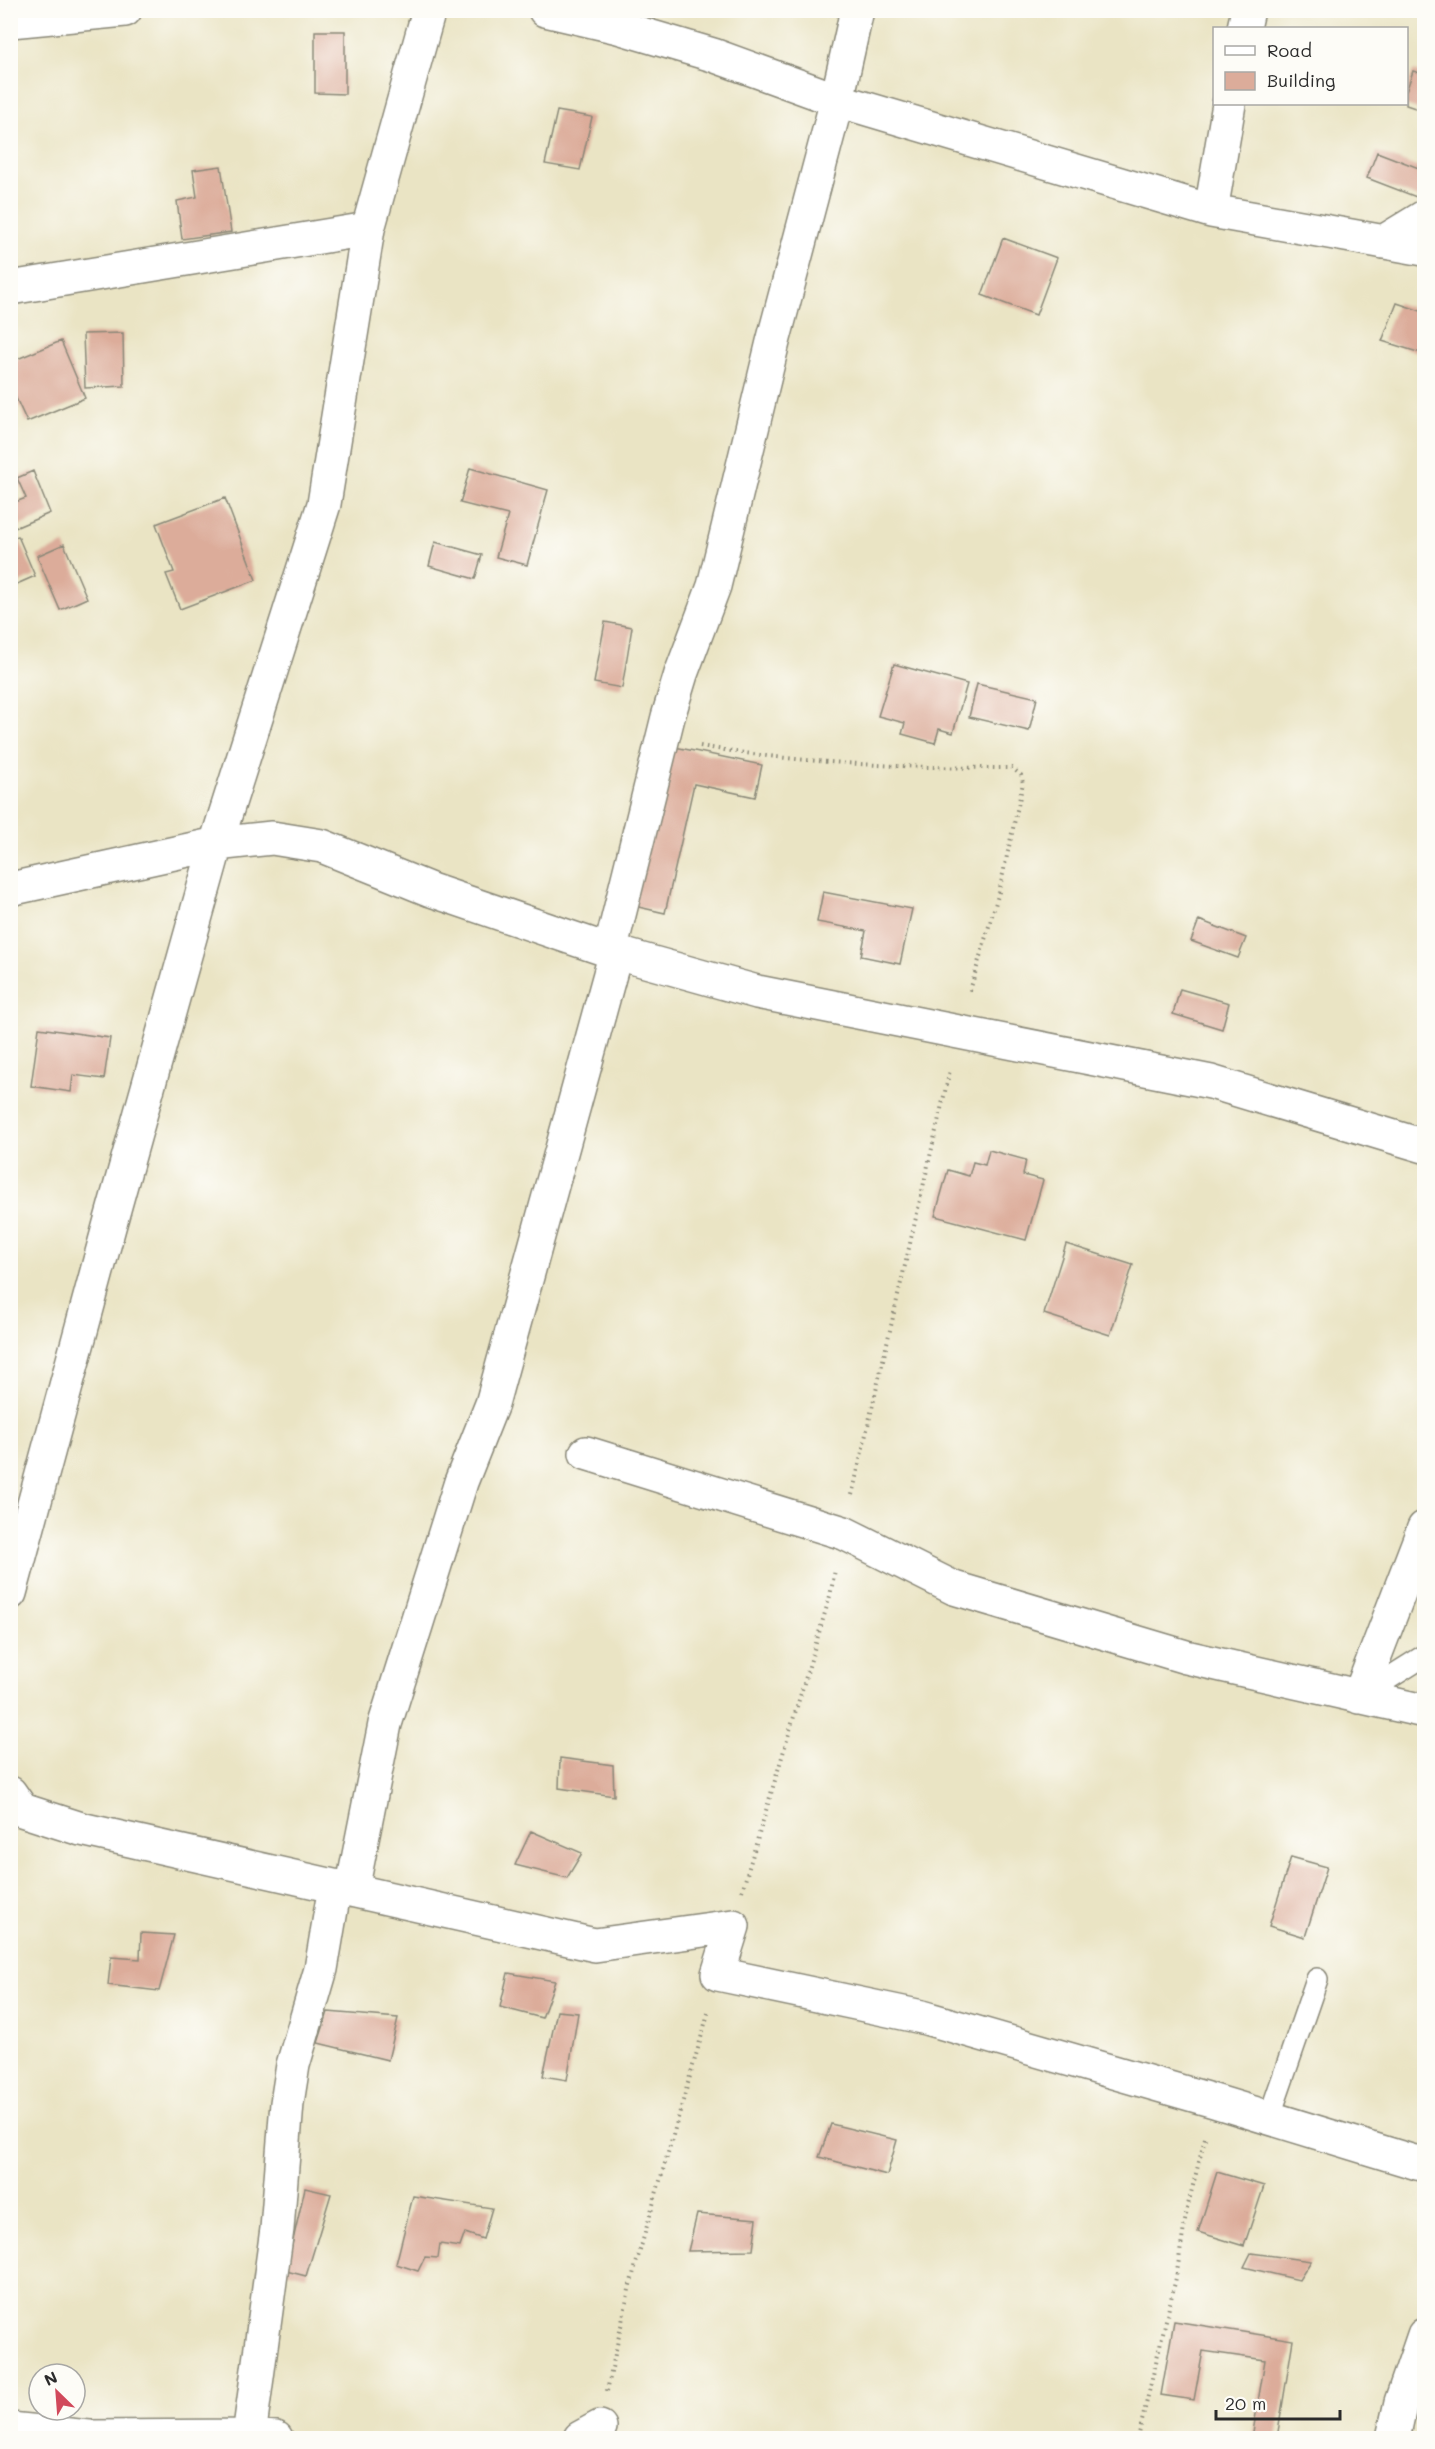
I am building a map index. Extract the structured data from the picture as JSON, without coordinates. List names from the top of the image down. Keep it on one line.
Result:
{"legend":["Road","Building"],"scale_bar":"20 m","north":"top left"}
